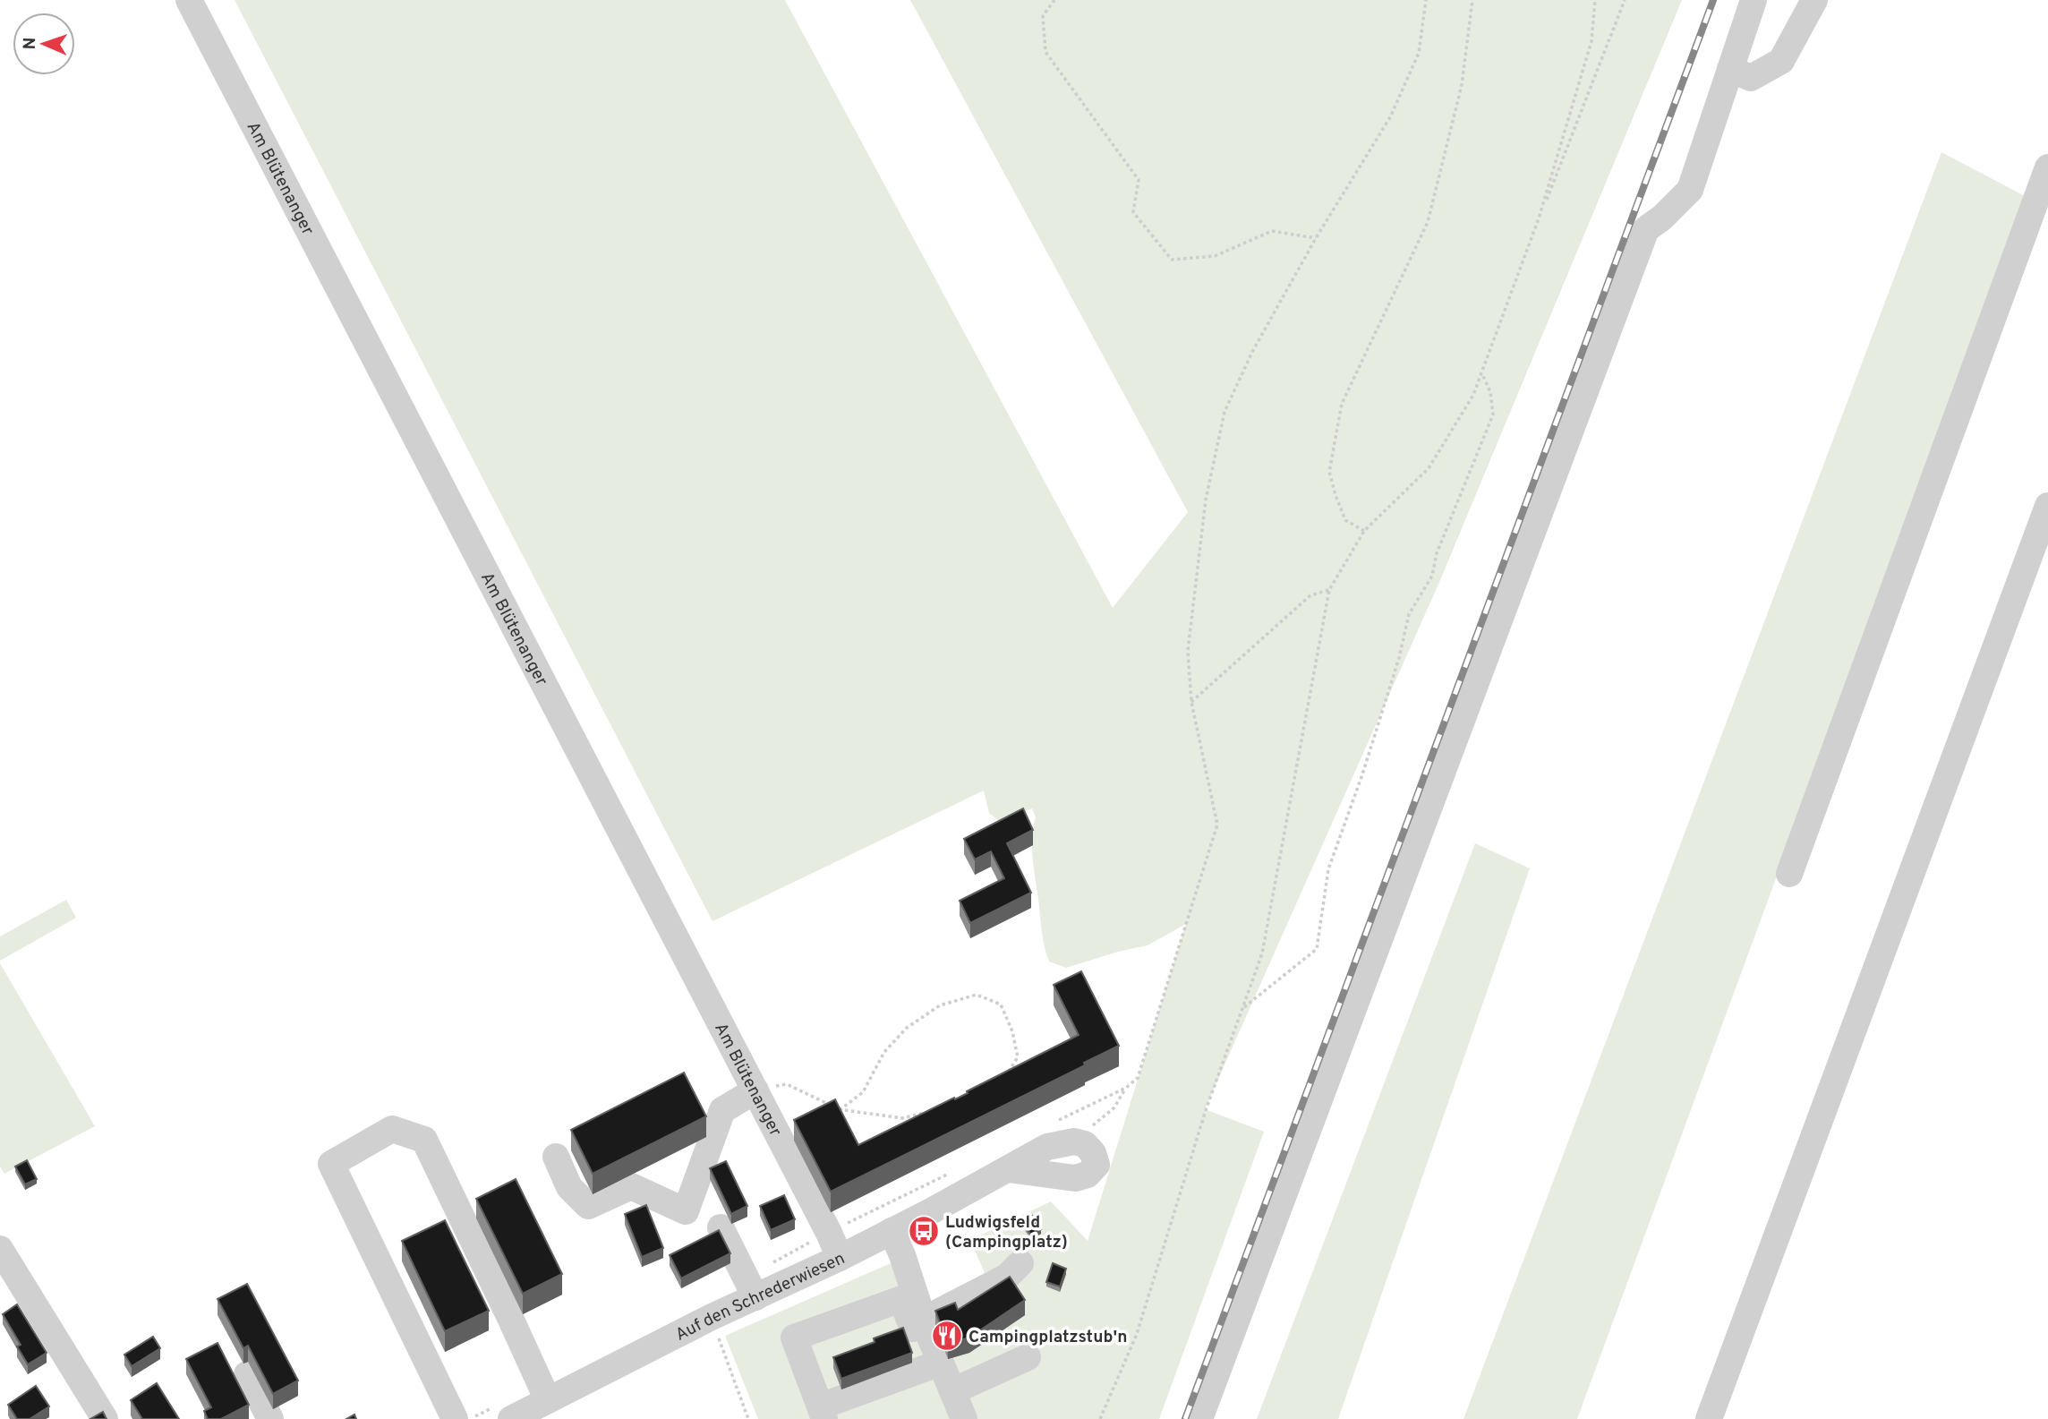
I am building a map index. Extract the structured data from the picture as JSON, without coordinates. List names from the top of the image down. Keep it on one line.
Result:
{"streets":{"street":["Am Blütenanger","Auf den Schrederwiesen"]},"crossings":[["Am Blütenanger","Auf den Schrederwiesen"]],"places":{"bus stop":["Ludwigsfeld (Campingplatz)"],"restaurant":["Campingplatzstub'n"]},"north":"left"}
